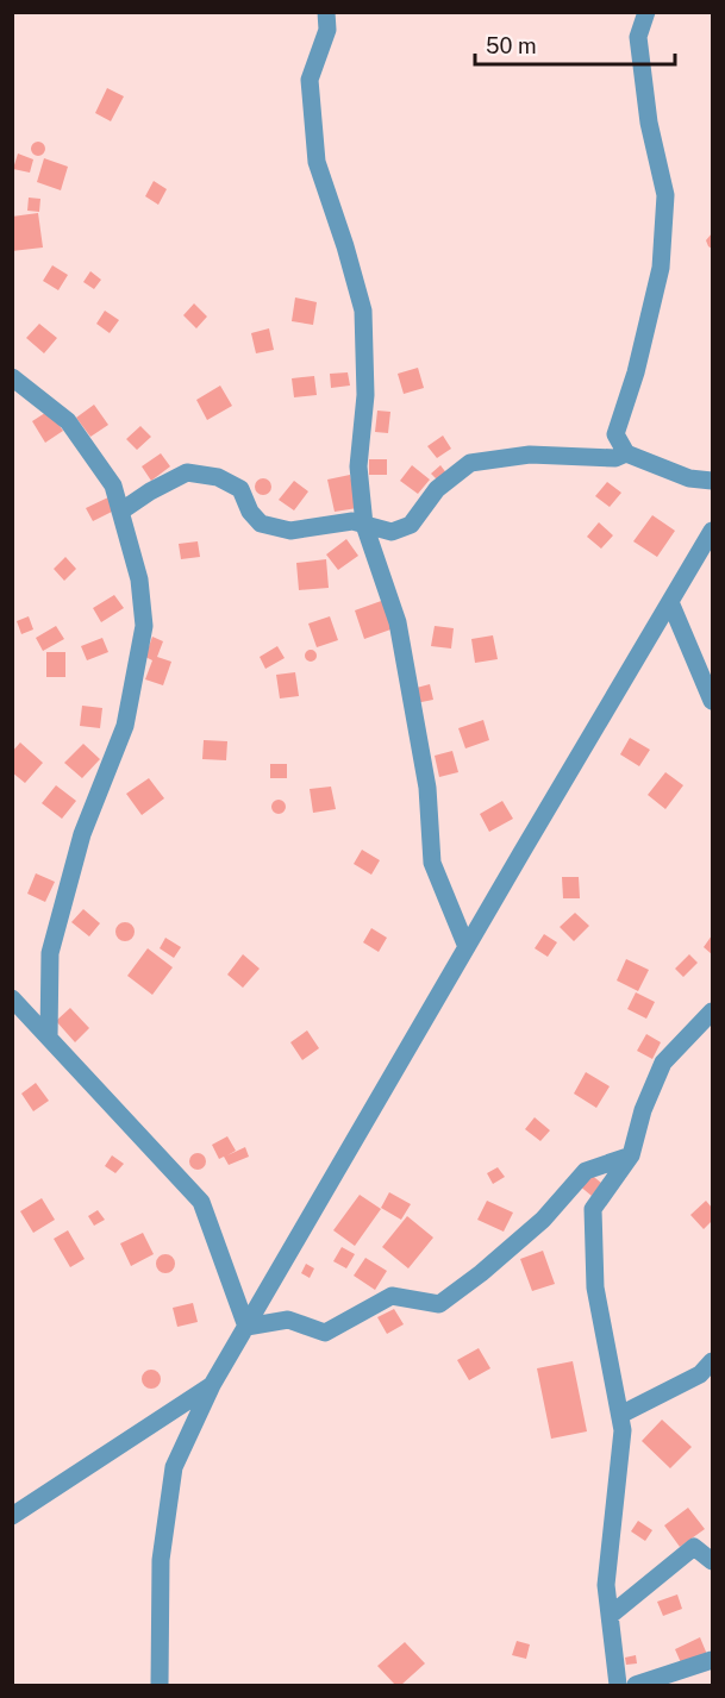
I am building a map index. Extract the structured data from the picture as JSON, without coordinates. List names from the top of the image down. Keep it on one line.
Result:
{"scale_bar":"50 m"}
